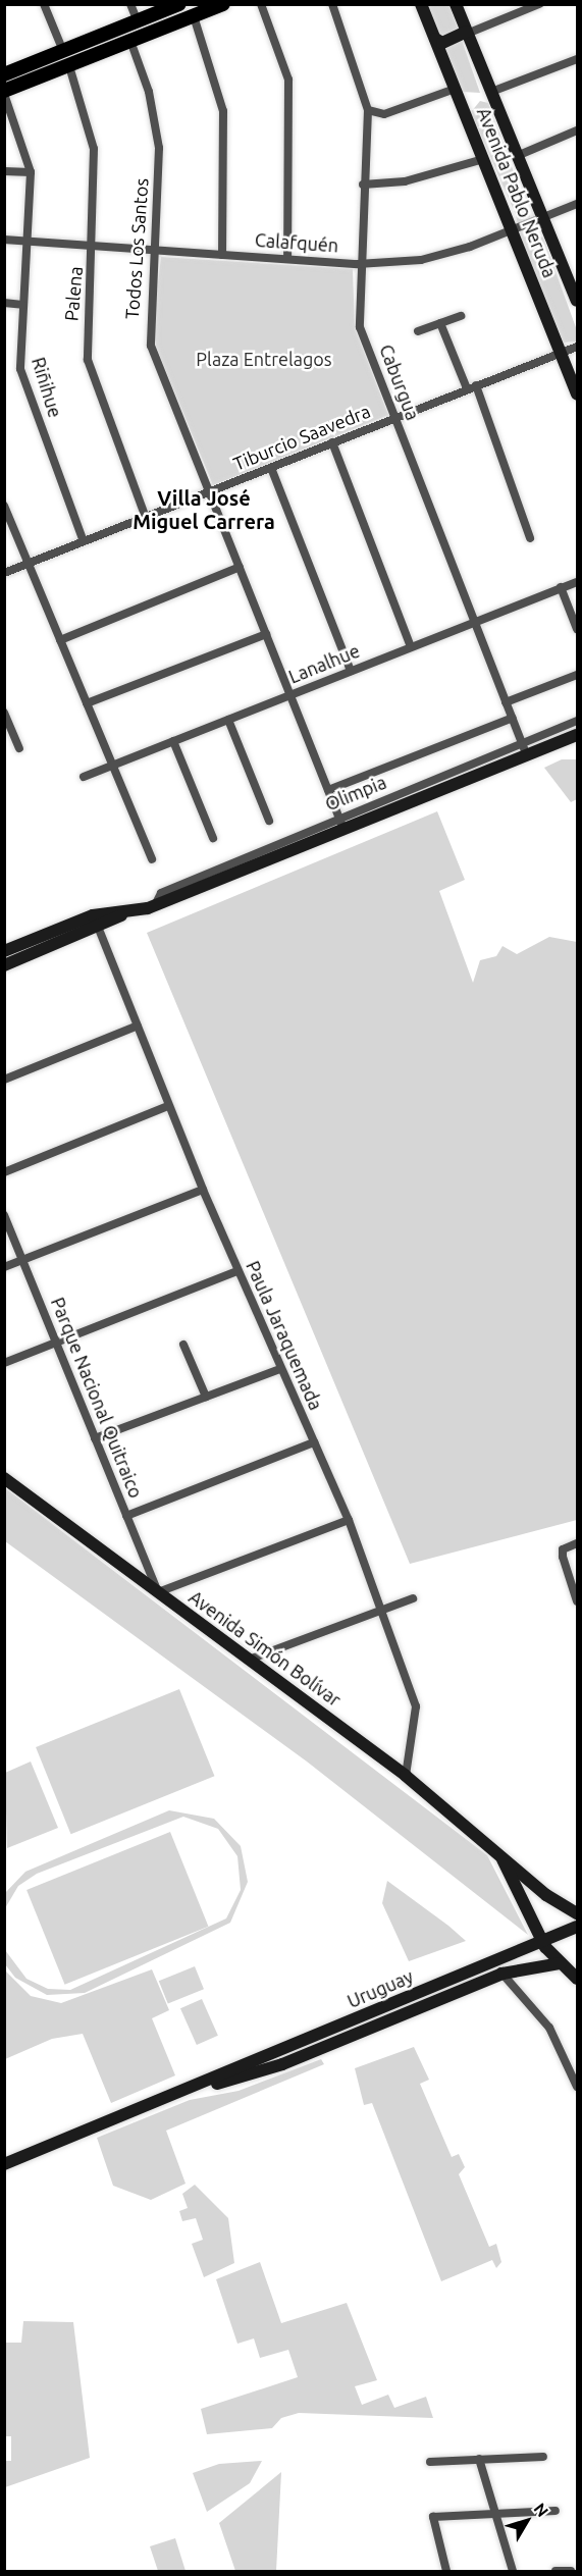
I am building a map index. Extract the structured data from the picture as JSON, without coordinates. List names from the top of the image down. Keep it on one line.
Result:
{"streets":{"main road":["Avenida Pablo Neruda","Olimpia","Avenida Simón Bolívar","Uruguay"],"street":["Calafquén","Todos Los Santos","Palena","Caburgua","Riñihue","Tiburcio Saavedra","Lanalhue","Paula Jaraquemada","Parque Nacional Quitraico"]},"crossings":[["Avenida Pablo Neruda","Calafquén"],["Avenida Pablo Neruda","Tiburcio Saavedra"],["Calafquén","Todos Los Santos"],["Calafquén","Palena"],["Calafquén","Caburgua"],["Calafquén","Riñihue"],["Todos Los Santos","Tiburcio Saavedra"],["Todos Los Santos","Lanalhue"],["Todos Los Santos","Olimpia"],["Palena","Tiburcio Saavedra"],["Caburgua","Tiburcio Saavedra"],["Caburgua","Lanalhue"],["Caburgua","Olimpia"],["Riñihue","Tiburcio Saavedra"],["Olimpia","Paula Jaraquemada"],["Paula Jaraquemada","Avenida Simón Bolívar"],["Parque Nacional Quitraico","Avenida Simón Bolívar"],["Avenida Simón Bolívar","Uruguay"]],"districts":["Villa José Miguel Carrera"],"parks":["Plaza Entrelagos"],"north":"top right"}
